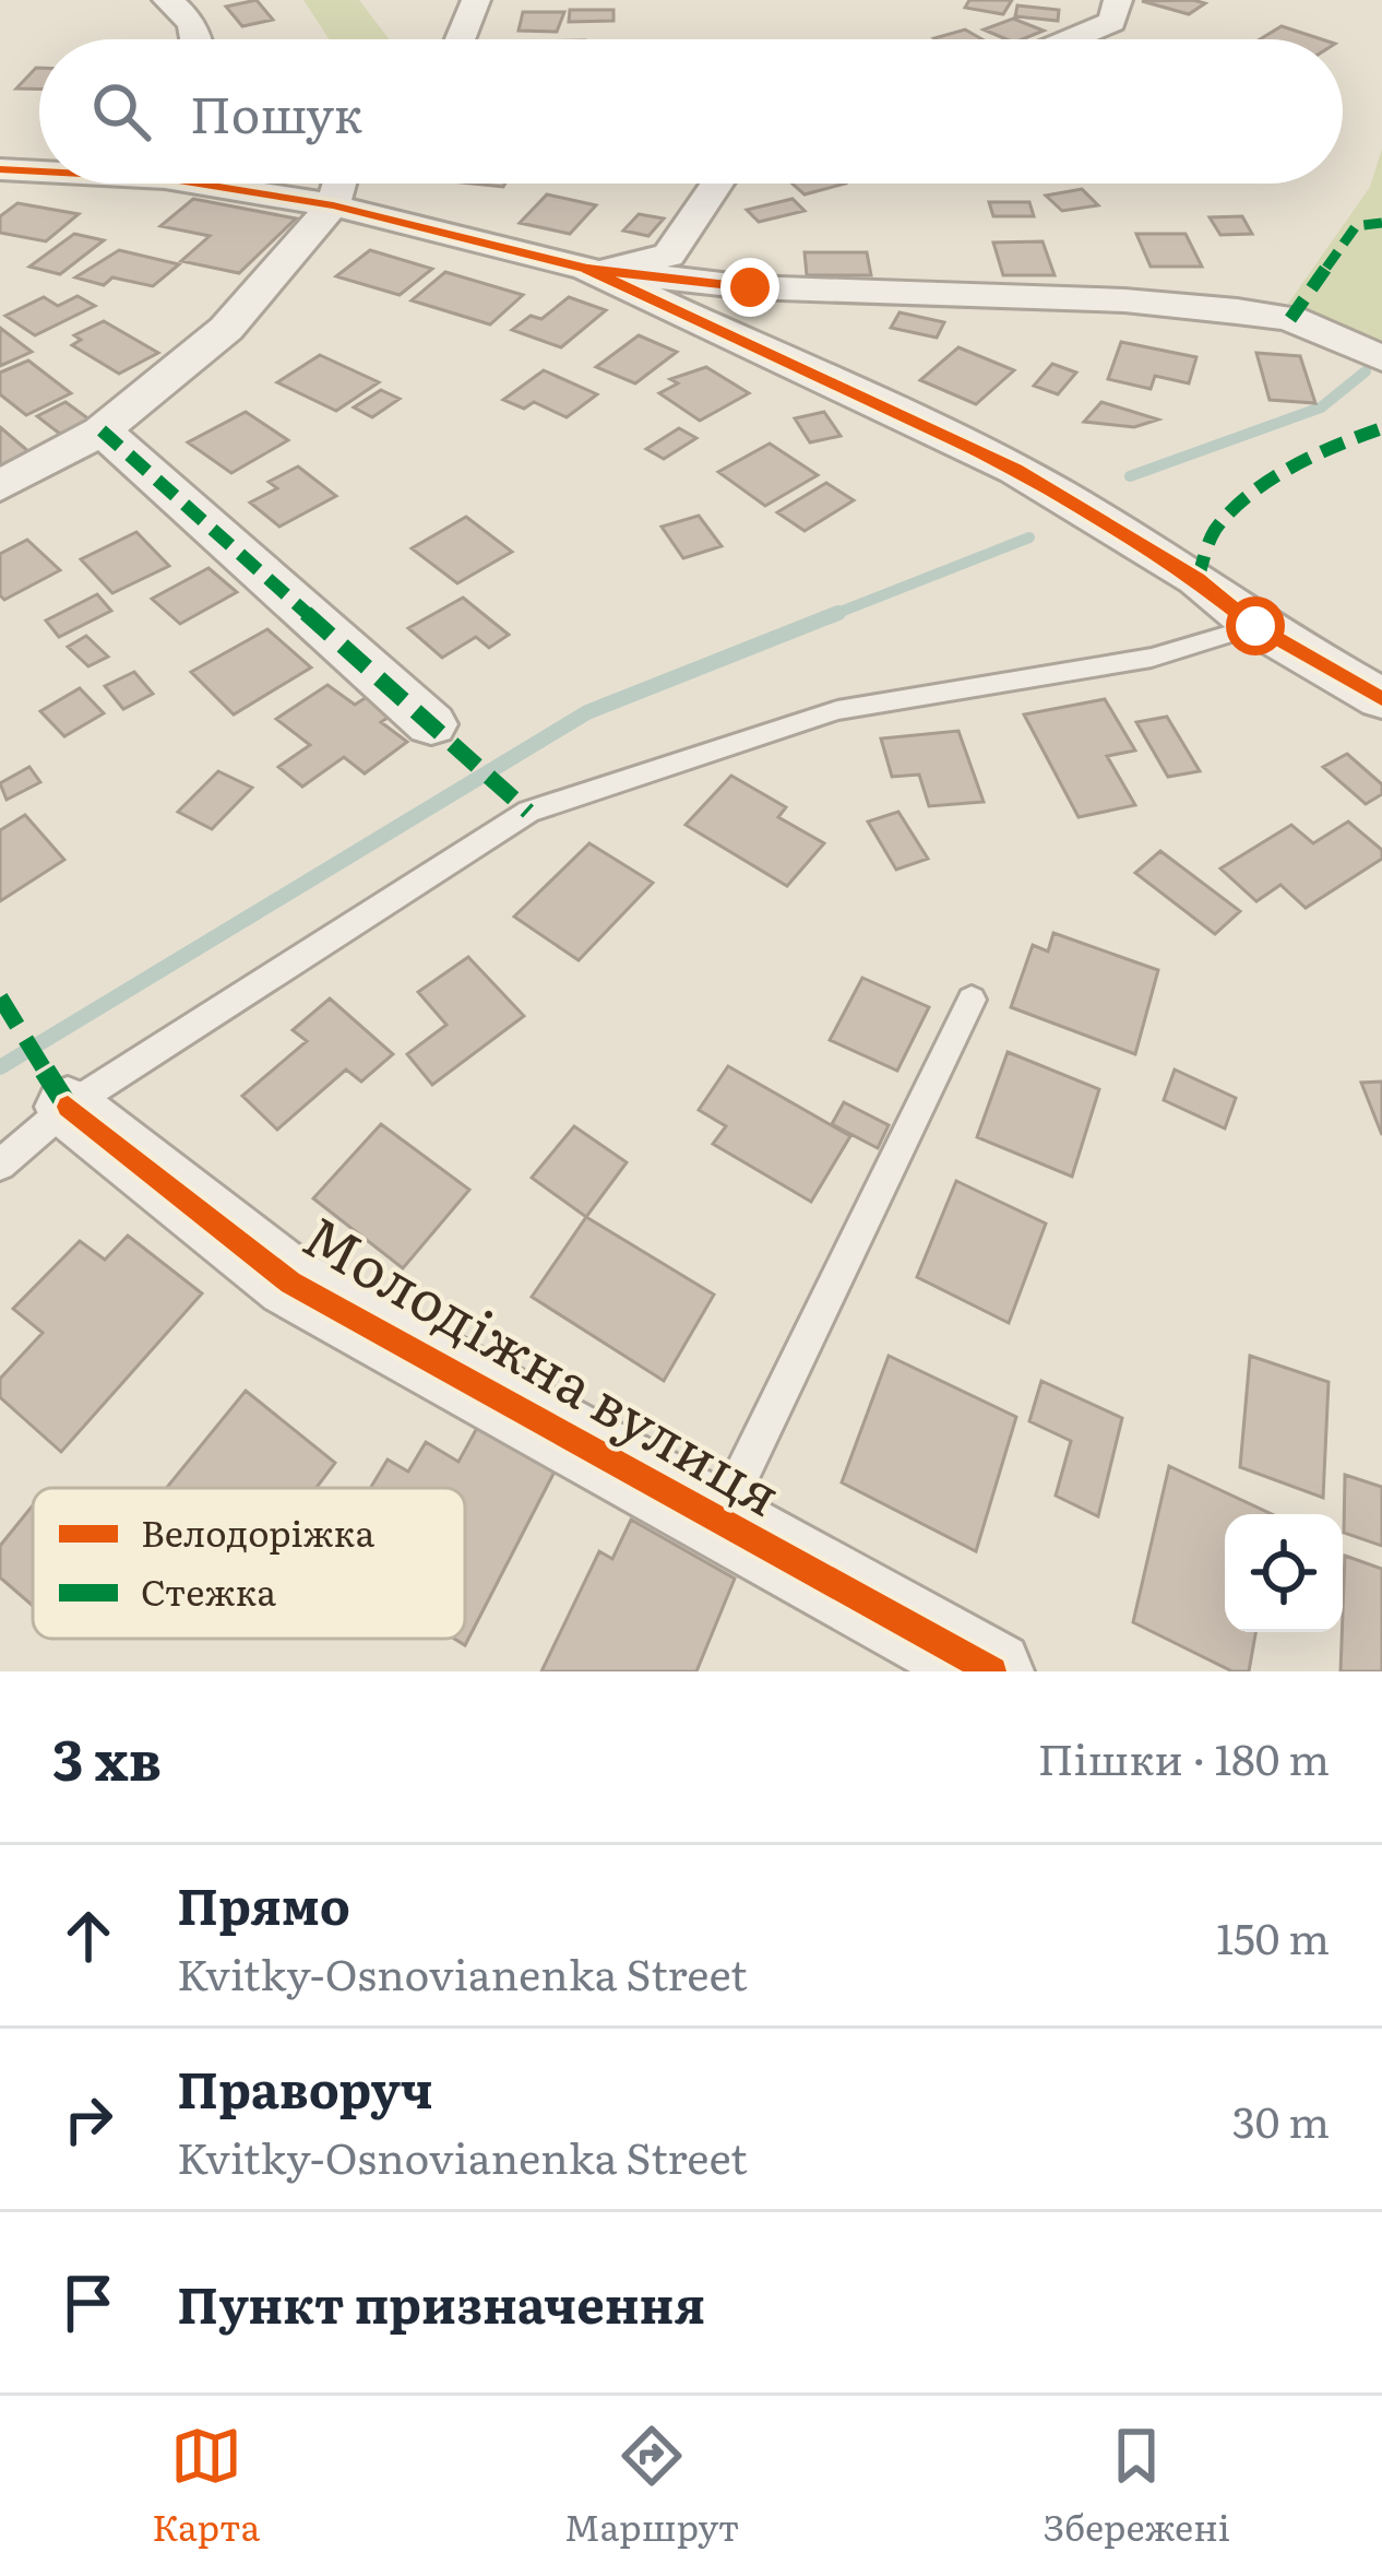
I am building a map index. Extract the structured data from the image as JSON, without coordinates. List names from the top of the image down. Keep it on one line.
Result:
{"streets":{"street":["Молодіжна вулиця"]},"legend":["Велодоріжка","Стежка"],"page":{"search":"Пошук","heading":["3 хв","Пішки · 180 m"],"list":[["Прямо","Kvitky-Osnovianenka Street","150 m"],["Праворуч","Kvitky-Osnovianenka Street","30 m"],"Пункт призначення"],"nav":["Карта","Маршрут","Збережені"]}}
